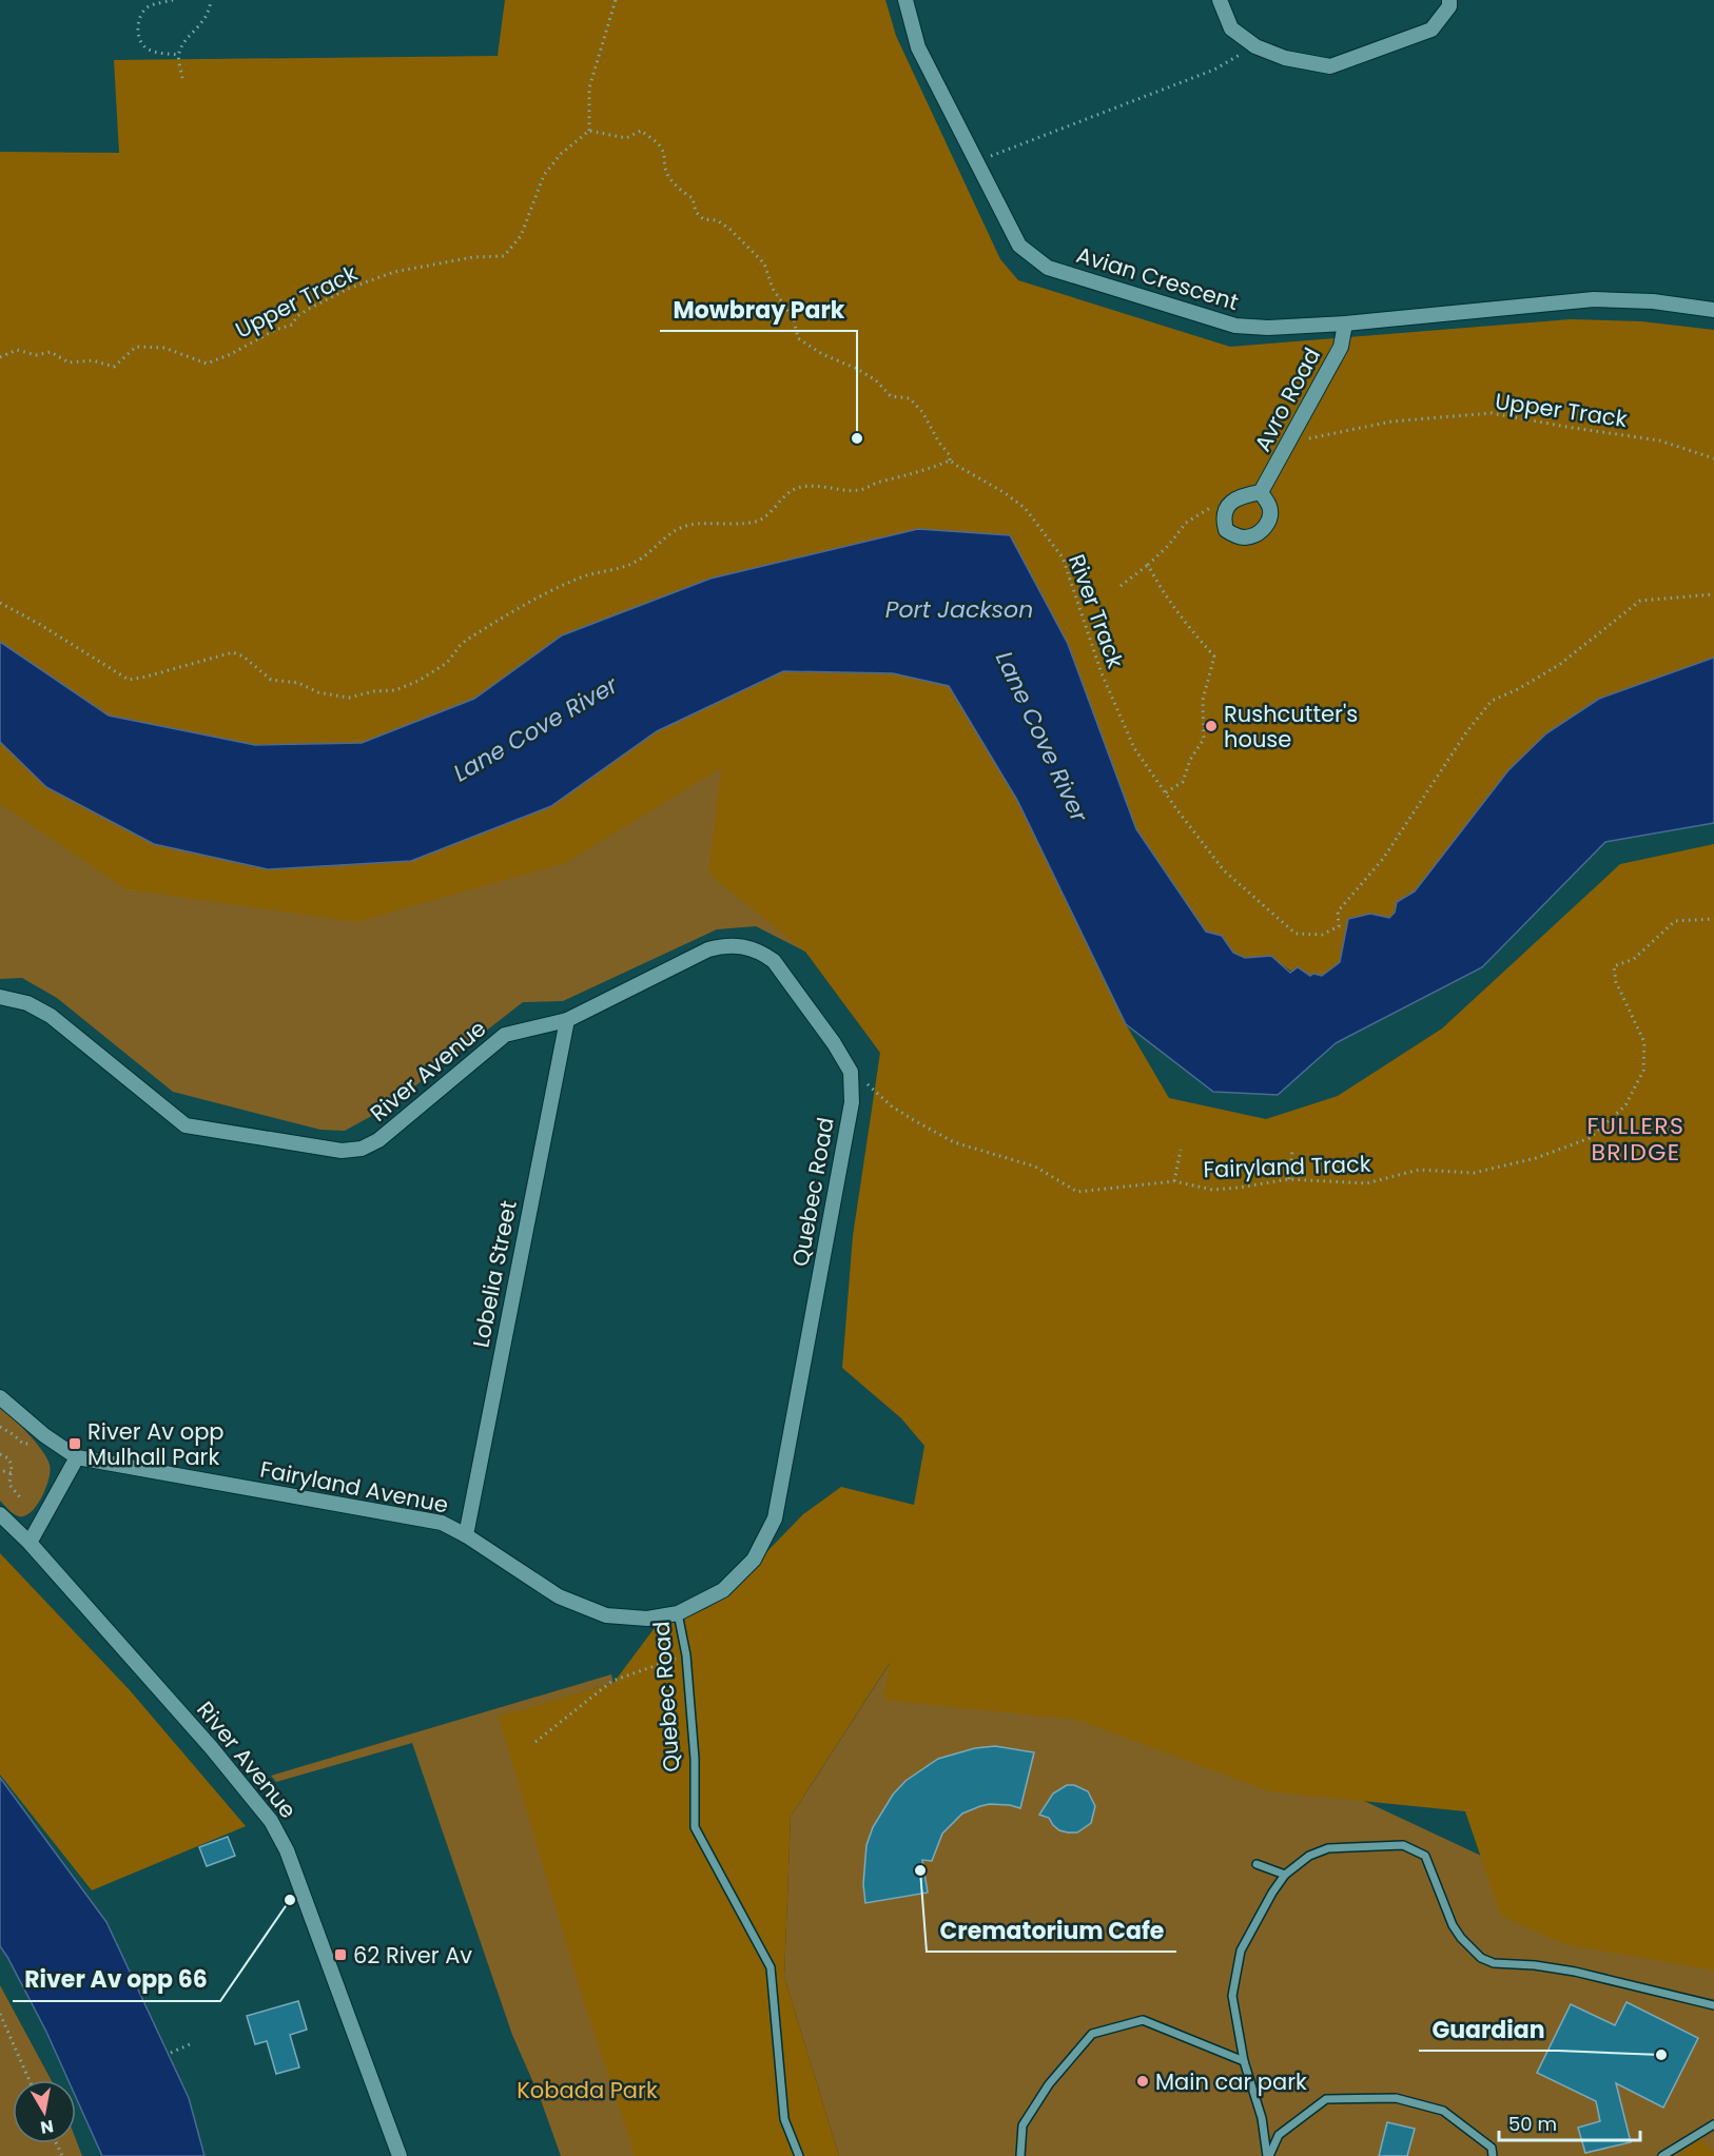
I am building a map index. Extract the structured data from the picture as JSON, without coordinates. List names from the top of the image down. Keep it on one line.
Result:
{"streets":{"street":["Avian Crescent","Avro Road","River Avenue","Quebec Road","Lobelia Street","Fairyland Avenue"],"path":["Upper Track","River Track","Fairyland Track"]},"crossings":[["Avian Crescent","Avro Road"],["Upper Track","Avro Road"],["River Avenue","Fairyland Track"],["River Avenue","Quebec Road"],["River Avenue","Lobelia Street"],["Fairyland Track","Quebec Road"],["Quebec Road","Fairyland Avenue"],["Lobelia Street","Fairyland Avenue"]],"districts":["FULLERS BRIDGE"],"water":["Port Jackson","Lane Cove River"],"parks":["Kobada Park"],"places":{"other":["Mowbray Park","Rushcutter's house","Crematorium Cafe","River Av opp 66","Guardian","Main car park"],"transit":["River Av opp Mulhall Park","62 River Av"]},"scale_bar":"50 m","north":"bottom"}
